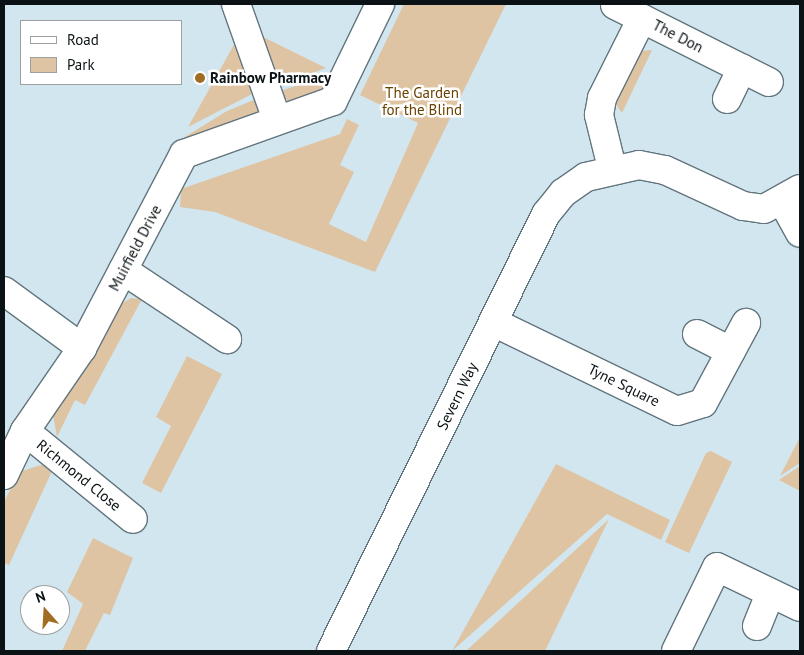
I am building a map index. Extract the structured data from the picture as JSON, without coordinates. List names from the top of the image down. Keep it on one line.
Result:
{"streets":{"street":["The Don","Muirfield Drive","Tyne Square","Severn Way","Richmond Close"]},"crossings":[["Muirfield Drive","Richmond Close"],["Tyne Square","Severn Way"]],"parks":["The Garden for the Blind"],"places":["Rainbow Pharmacy"],"legend":["Road","Park"],"north":"top"}
